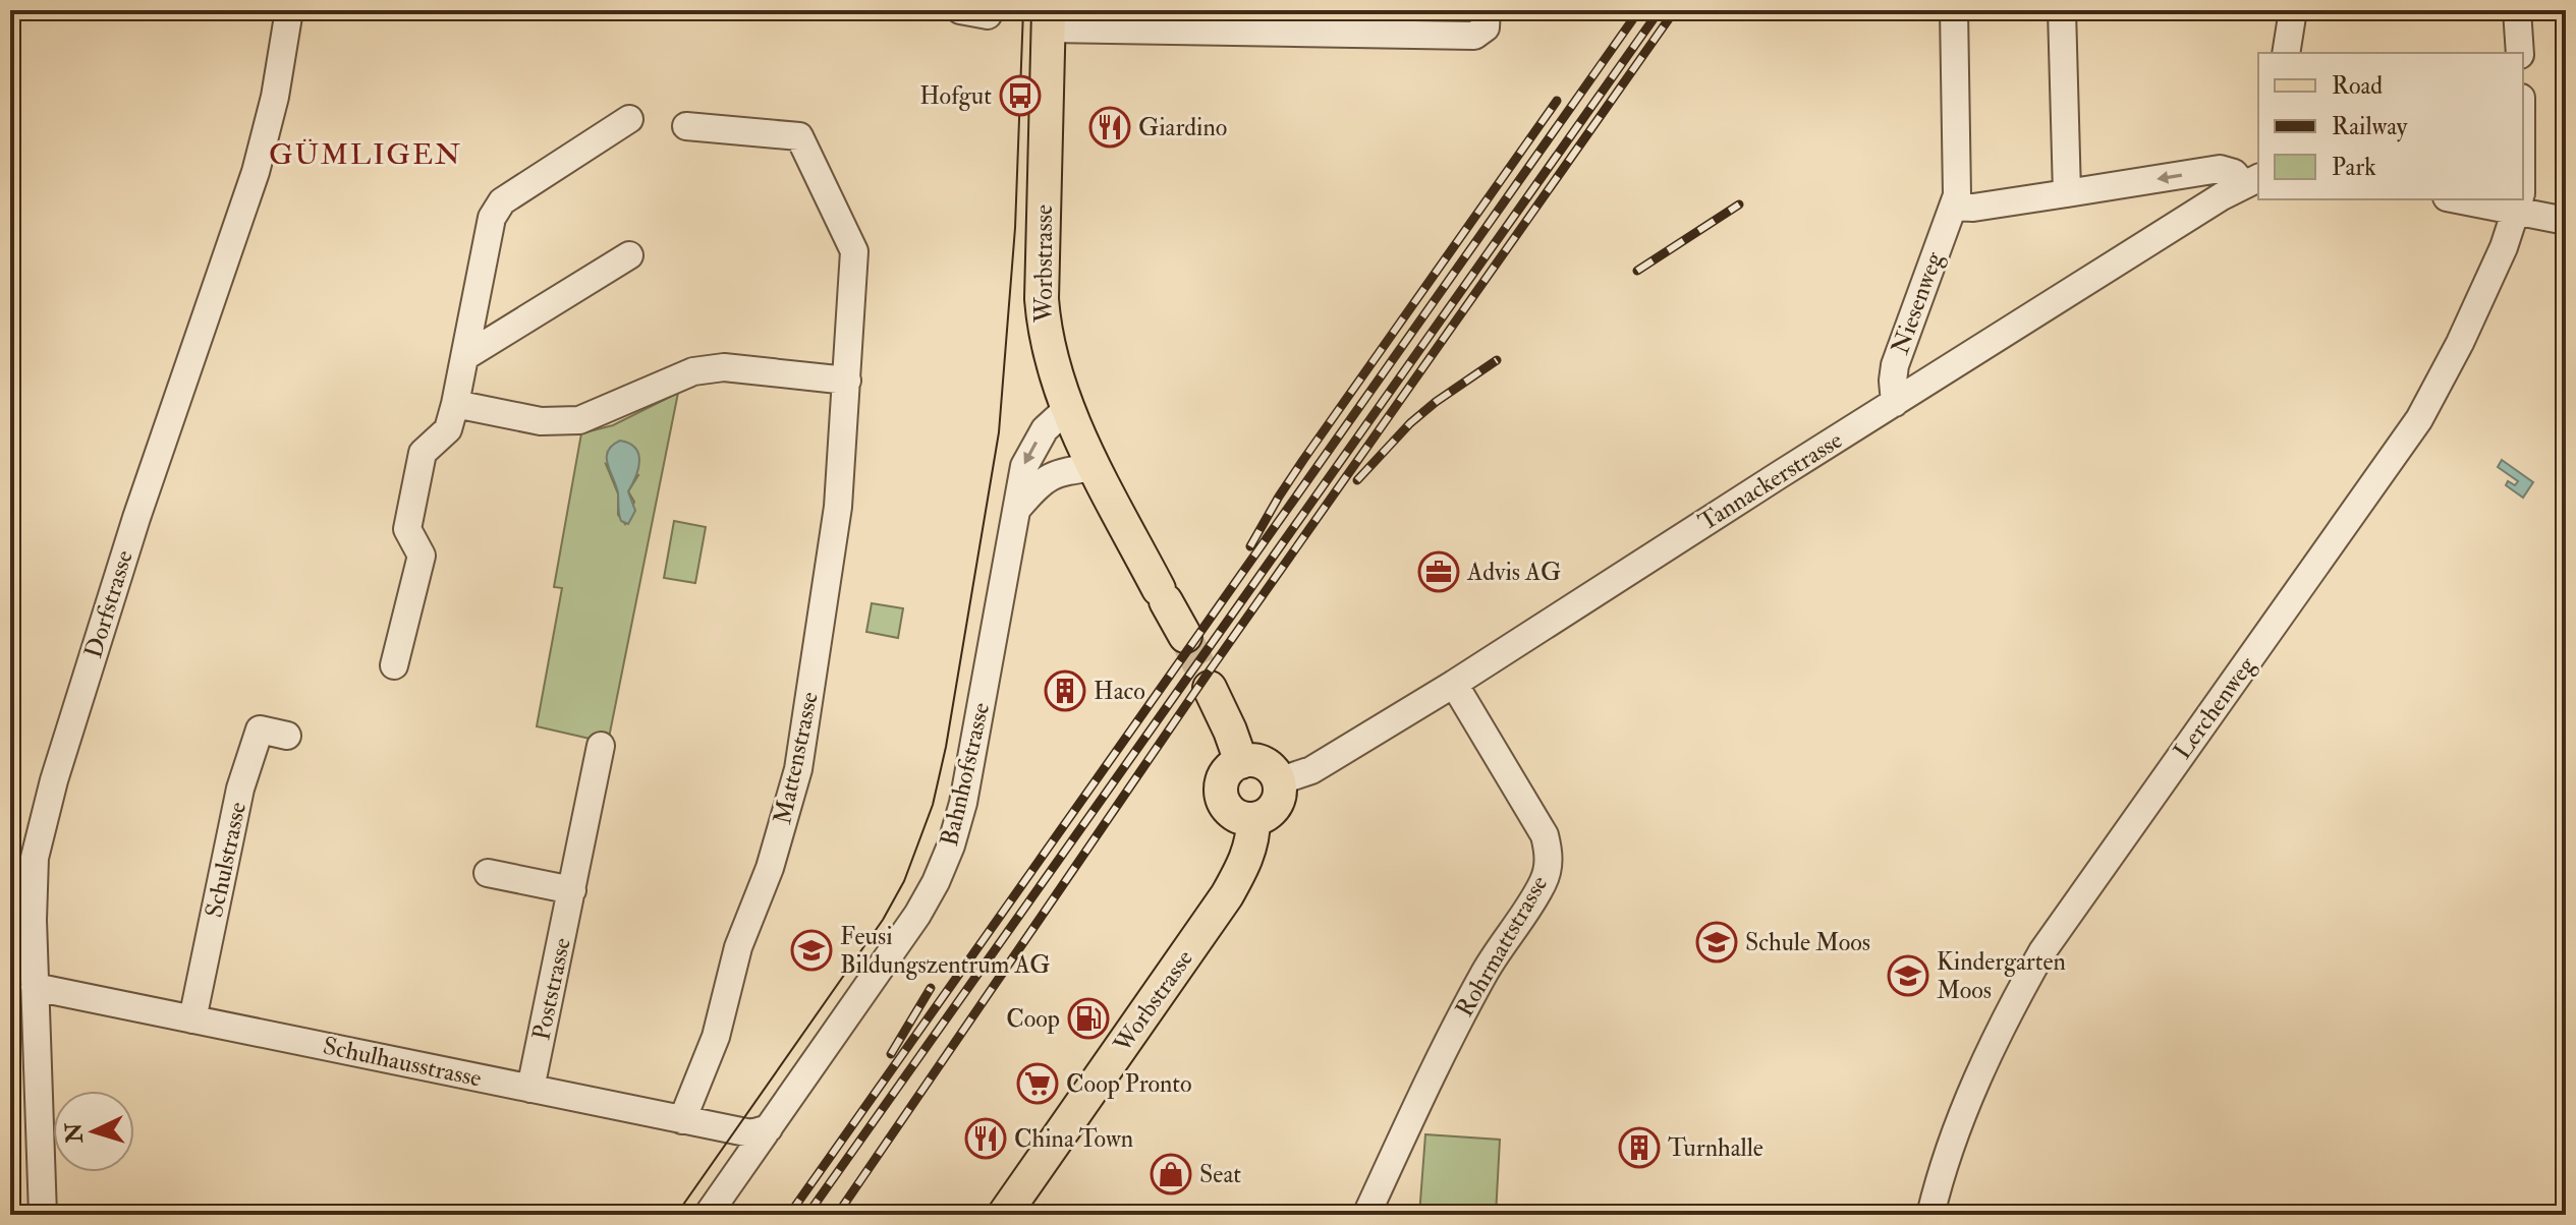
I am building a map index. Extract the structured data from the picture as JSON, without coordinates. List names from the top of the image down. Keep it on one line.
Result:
{"streets":{"main road":["Worbstrasse"],"street":["Niesenweg","Tannackerstrasse","Dorfstrasse","Lerchenweg","Mattenstrasse","Bahnhofstrasse","Schulstrasse","Rohrmattstrasse","Poststrasse","Schulhausstrasse"]},"crossings":[["Worbstrasse","Tannackerstrasse"],["Worbstrasse","Bahnhofstrasse"],["Niesenweg","Tannackerstrasse"],["Tannackerstrasse","Rohrmattstrasse"],["Dorfstrasse","Schulhausstrasse"],["Mattenstrasse","Schulhausstrasse"],["Bahnhofstrasse","Schulhausstrasse"],["Schulstrasse","Schulhausstrasse"],["Poststrasse","Schulhausstrasse"]],"districts":["GÜMLIGEN"],"places":{"bus stop":["Hofgut"],"restaurant":["Giardino","China Town"],"office":["Advis AG"],"building":["Haco","Turnhalle"],"school or university":["Schule Moos","Feusi Bildungszentrum AG","Kindergarten Moos"],"fuel station":["Coop"],"supermarket":["Coop Pronto"],"shop":["Seat"]},"legend":["Road","Railway","Park"],"north":"left"}
